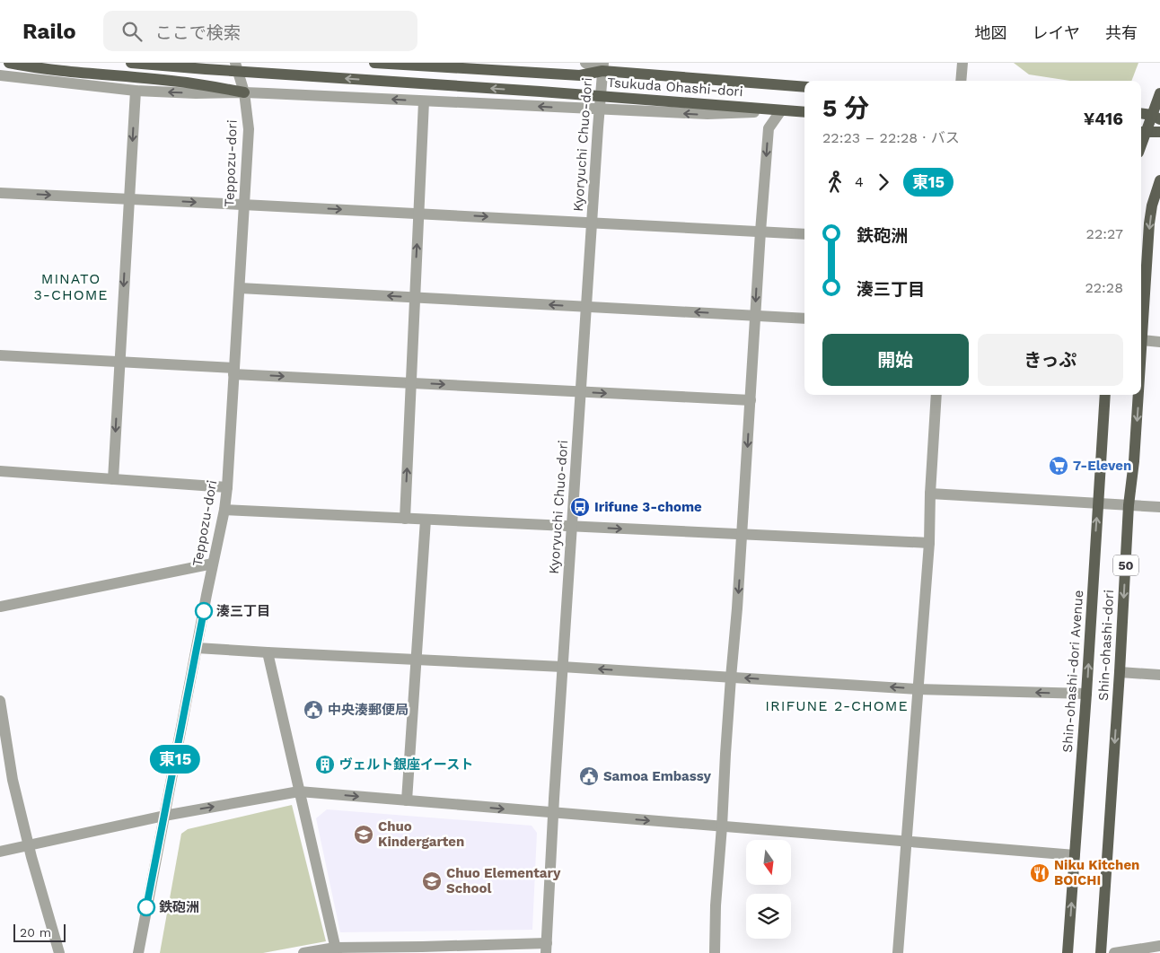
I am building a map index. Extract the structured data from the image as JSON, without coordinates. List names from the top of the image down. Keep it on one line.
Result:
{"streets":{"main road":["Tsukuda Ohashi-dori","50","Shin-ohashi-dori","Shin-ohashi-dori Avenue"],"street":["Kyoryuchi Chuo-dori","Teppozu-dori"]},"crossings":[["Tsukuda Ohashi-dori","Kyoryuchi Chuo-dori"]],"one_way":["Shin-ohashi-dori","Shin-ohashi-dori Avenue"],"districts":["MINATO 3-CHOME","IRIFUNE 2-CHOME"],"places":{"supermarket":["7-Eleven"],"bus stop":["Irifune 3-chome"],"other":["湊三丁目","鉄砲洲"],"public building":["中央湊郵便局","Samoa Embassy"],"building":["ヴェルト銀座イースト"],"school or university":["Chuo Kindergarten","Chuo Elementary School"],"restaurant":["Niku Kitchen BOICHI"]},"lines":["bus line 東15"],"scale_bar":"20 m","north":"bottom","page":{"header":"Railo","search":"ここで検索","nav":["地図","レイヤ","共有"],"on_map":"東15","heading":["5 分","22:23 – 22:28 · バス","¥416"],"legs":["4","東15"],"list":[{"name":"鉄砲洲","value":"22:27"},{"name":"湊三丁目","value":"22:28"}],"buttons":["開始","きっぷ"],"scale":"20 m"}}
